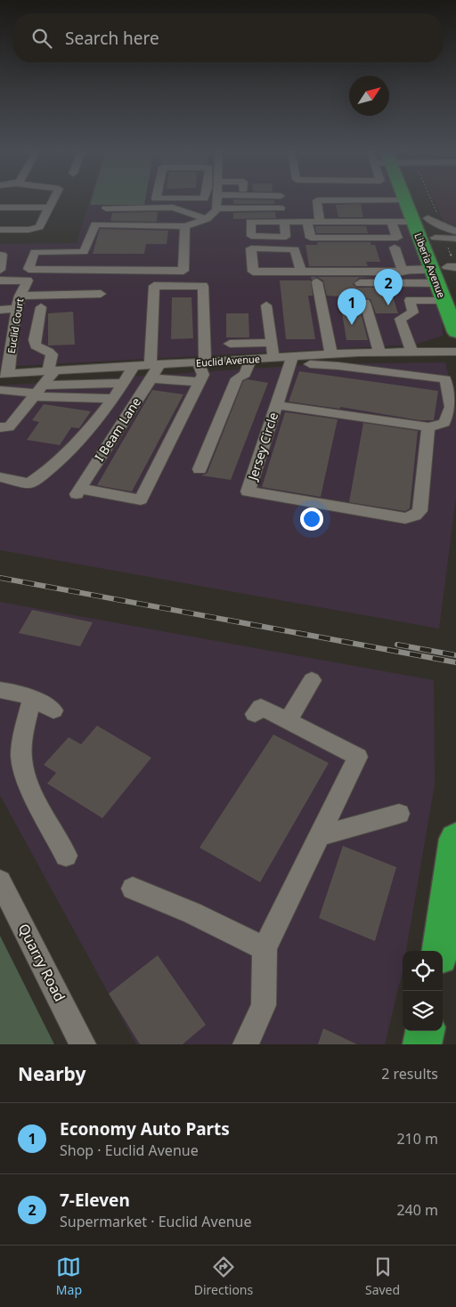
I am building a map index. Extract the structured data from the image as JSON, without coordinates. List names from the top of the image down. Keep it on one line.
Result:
{"streets":{"highway":["Liberia Avenue"],"street":["Euclid Court","Euclid Avenue","I Beam Lane","Jersey Circle","Quarry Road"]},"crossings":[["Euclid Court","Euclid Avenue"],["Euclid Avenue","I Beam Lane"],["Euclid Avenue","Jersey Circle"]],"north":"top right","page":{"search":"Search here","pins":["2","1"],"heading":["Nearby","2 results"],"list":[{"mark":"1","name":"Economy Auto Parts","note":"Shop · Euclid Avenue","value":"210 m"},{"mark":"2","name":"7-Eleven","note":"Supermarket · Euclid Avenue","value":"240 m"}],"nav":["Map","Directions","Saved"]}}
